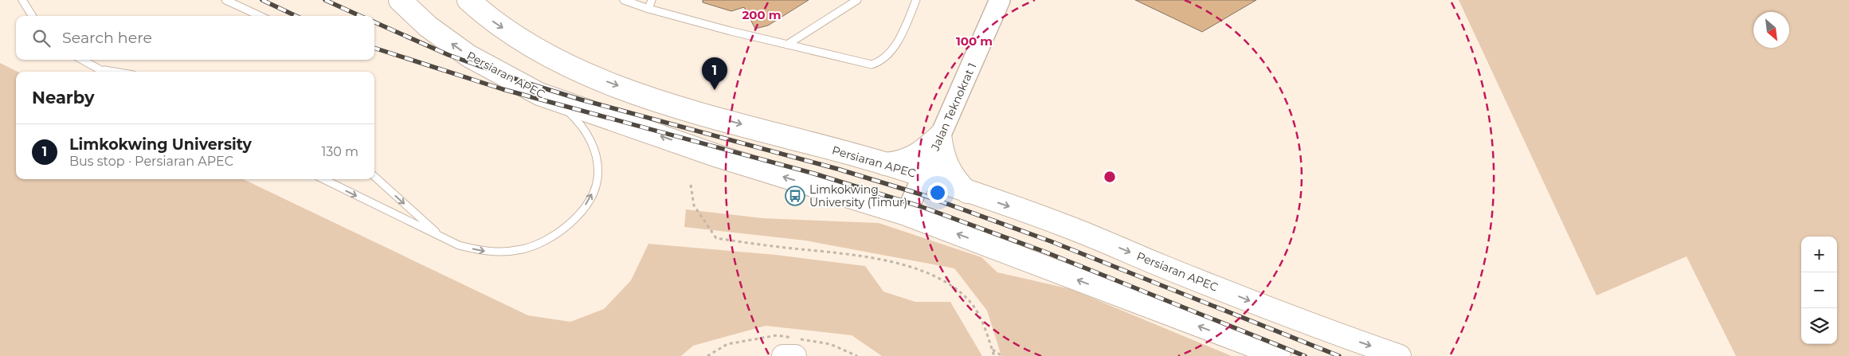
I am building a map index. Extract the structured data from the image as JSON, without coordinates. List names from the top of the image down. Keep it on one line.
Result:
{"streets":{"main road":["Persiaran APEC","Jalan Teknokrat 1"]},"crossings":[["Persiaran APEC","Jalan Teknokrat 1"]],"places":{"bus stop":["Limkokwing University (Timur)"]},"north":"bottom right","page":{"search":"Search here","pins":"1","heading":"Nearby","list":[{"mark":"1","name":"Limkokwing University","note":"Bus stop · Persiaran APEC","value":"130 m"}],"map_buttons":["+","−"]},"rings":["200 m","100 m"]}
